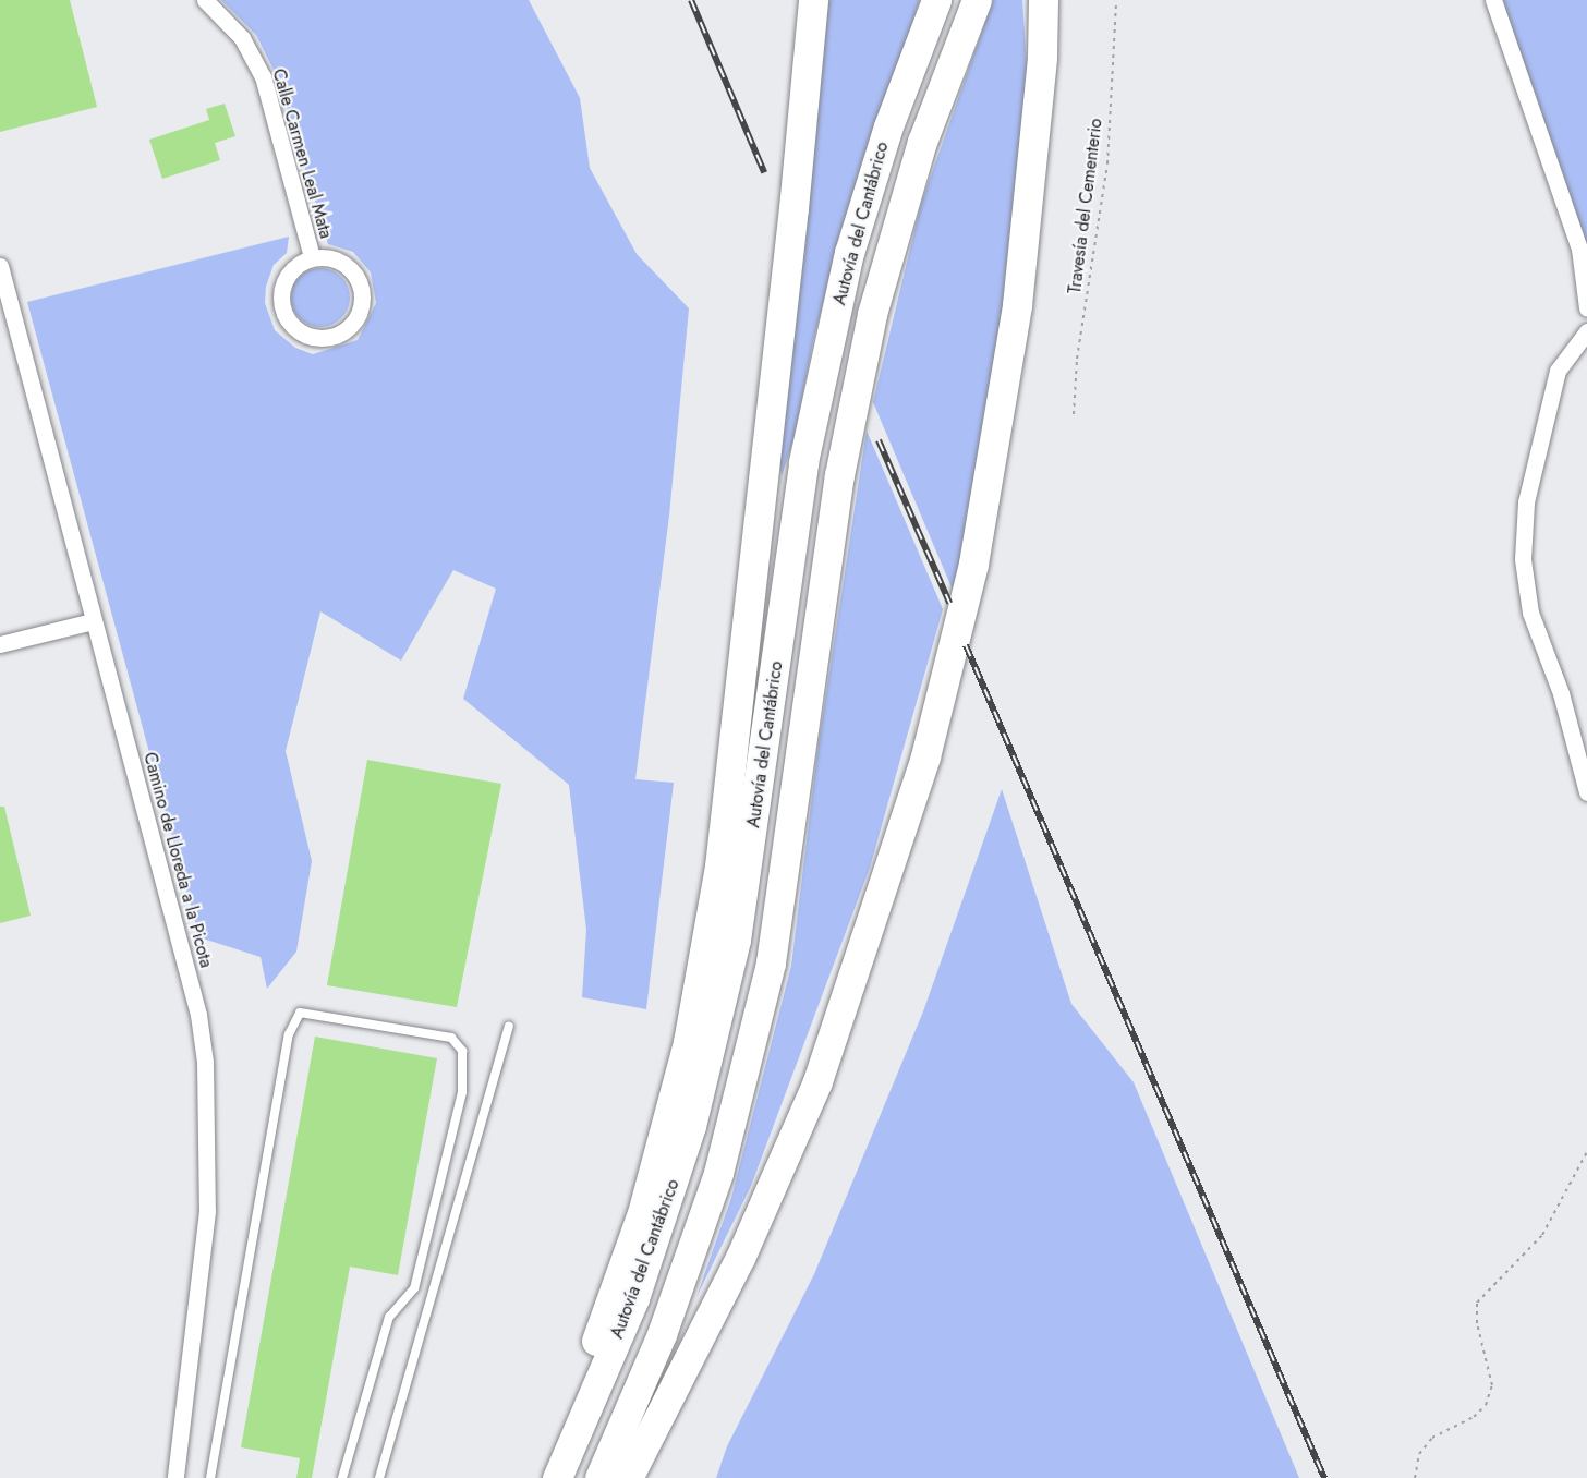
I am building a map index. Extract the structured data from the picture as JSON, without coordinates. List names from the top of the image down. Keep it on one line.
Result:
{"streets":{"highway":["Autovía del Cantábrico"],"street":["Calle Carmen Leal Mata","Camino de Lloreda a la Picota"],"path":["Travesía del Cementerio"]}}
